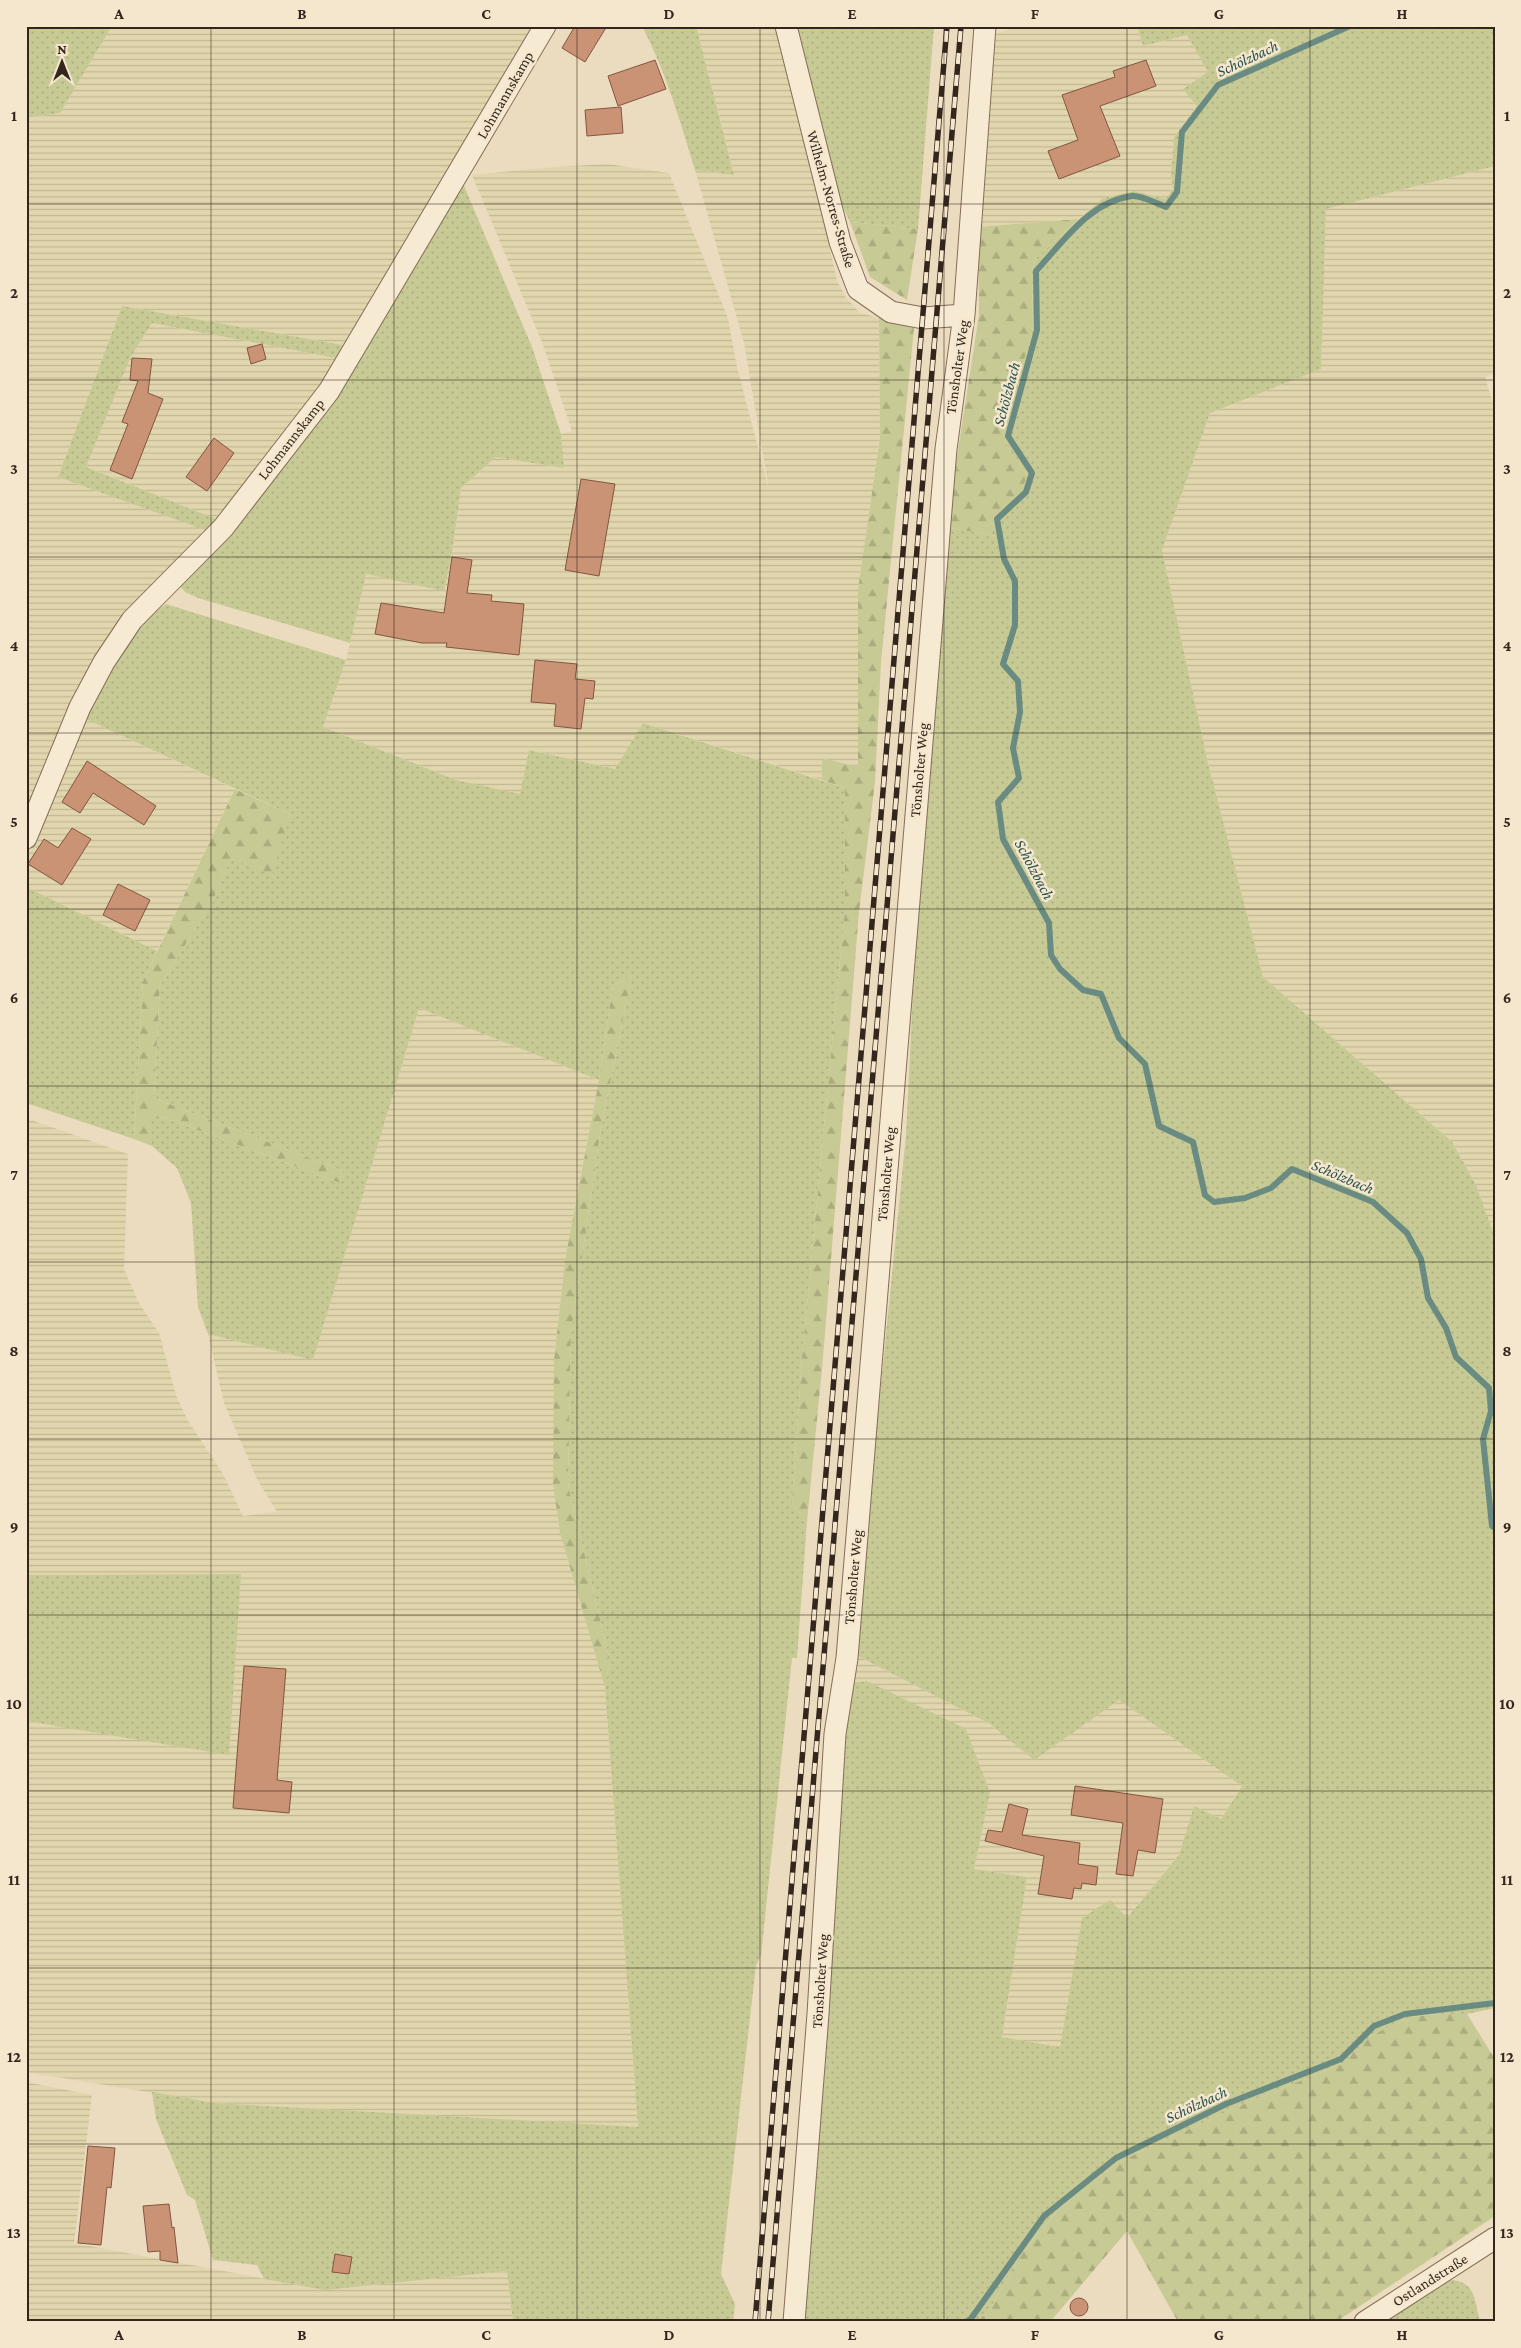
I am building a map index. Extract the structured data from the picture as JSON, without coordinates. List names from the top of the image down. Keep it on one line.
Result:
{"streets":{"street":["Lohmannskamp","Wilhelm-Norres-Straße","Tönsholter Weg","Ostlandstraße"]},"crossings":[["Wilhelm-Norres-Straße","Tönsholter Weg"]],"water":["Schölzbach"],"north":"top","grid":{"columns":["A","B","C","D","E","F","G","H"],"rows":["1","2","3","4","5","6","7","8","9","10","11","12","13"]}}
